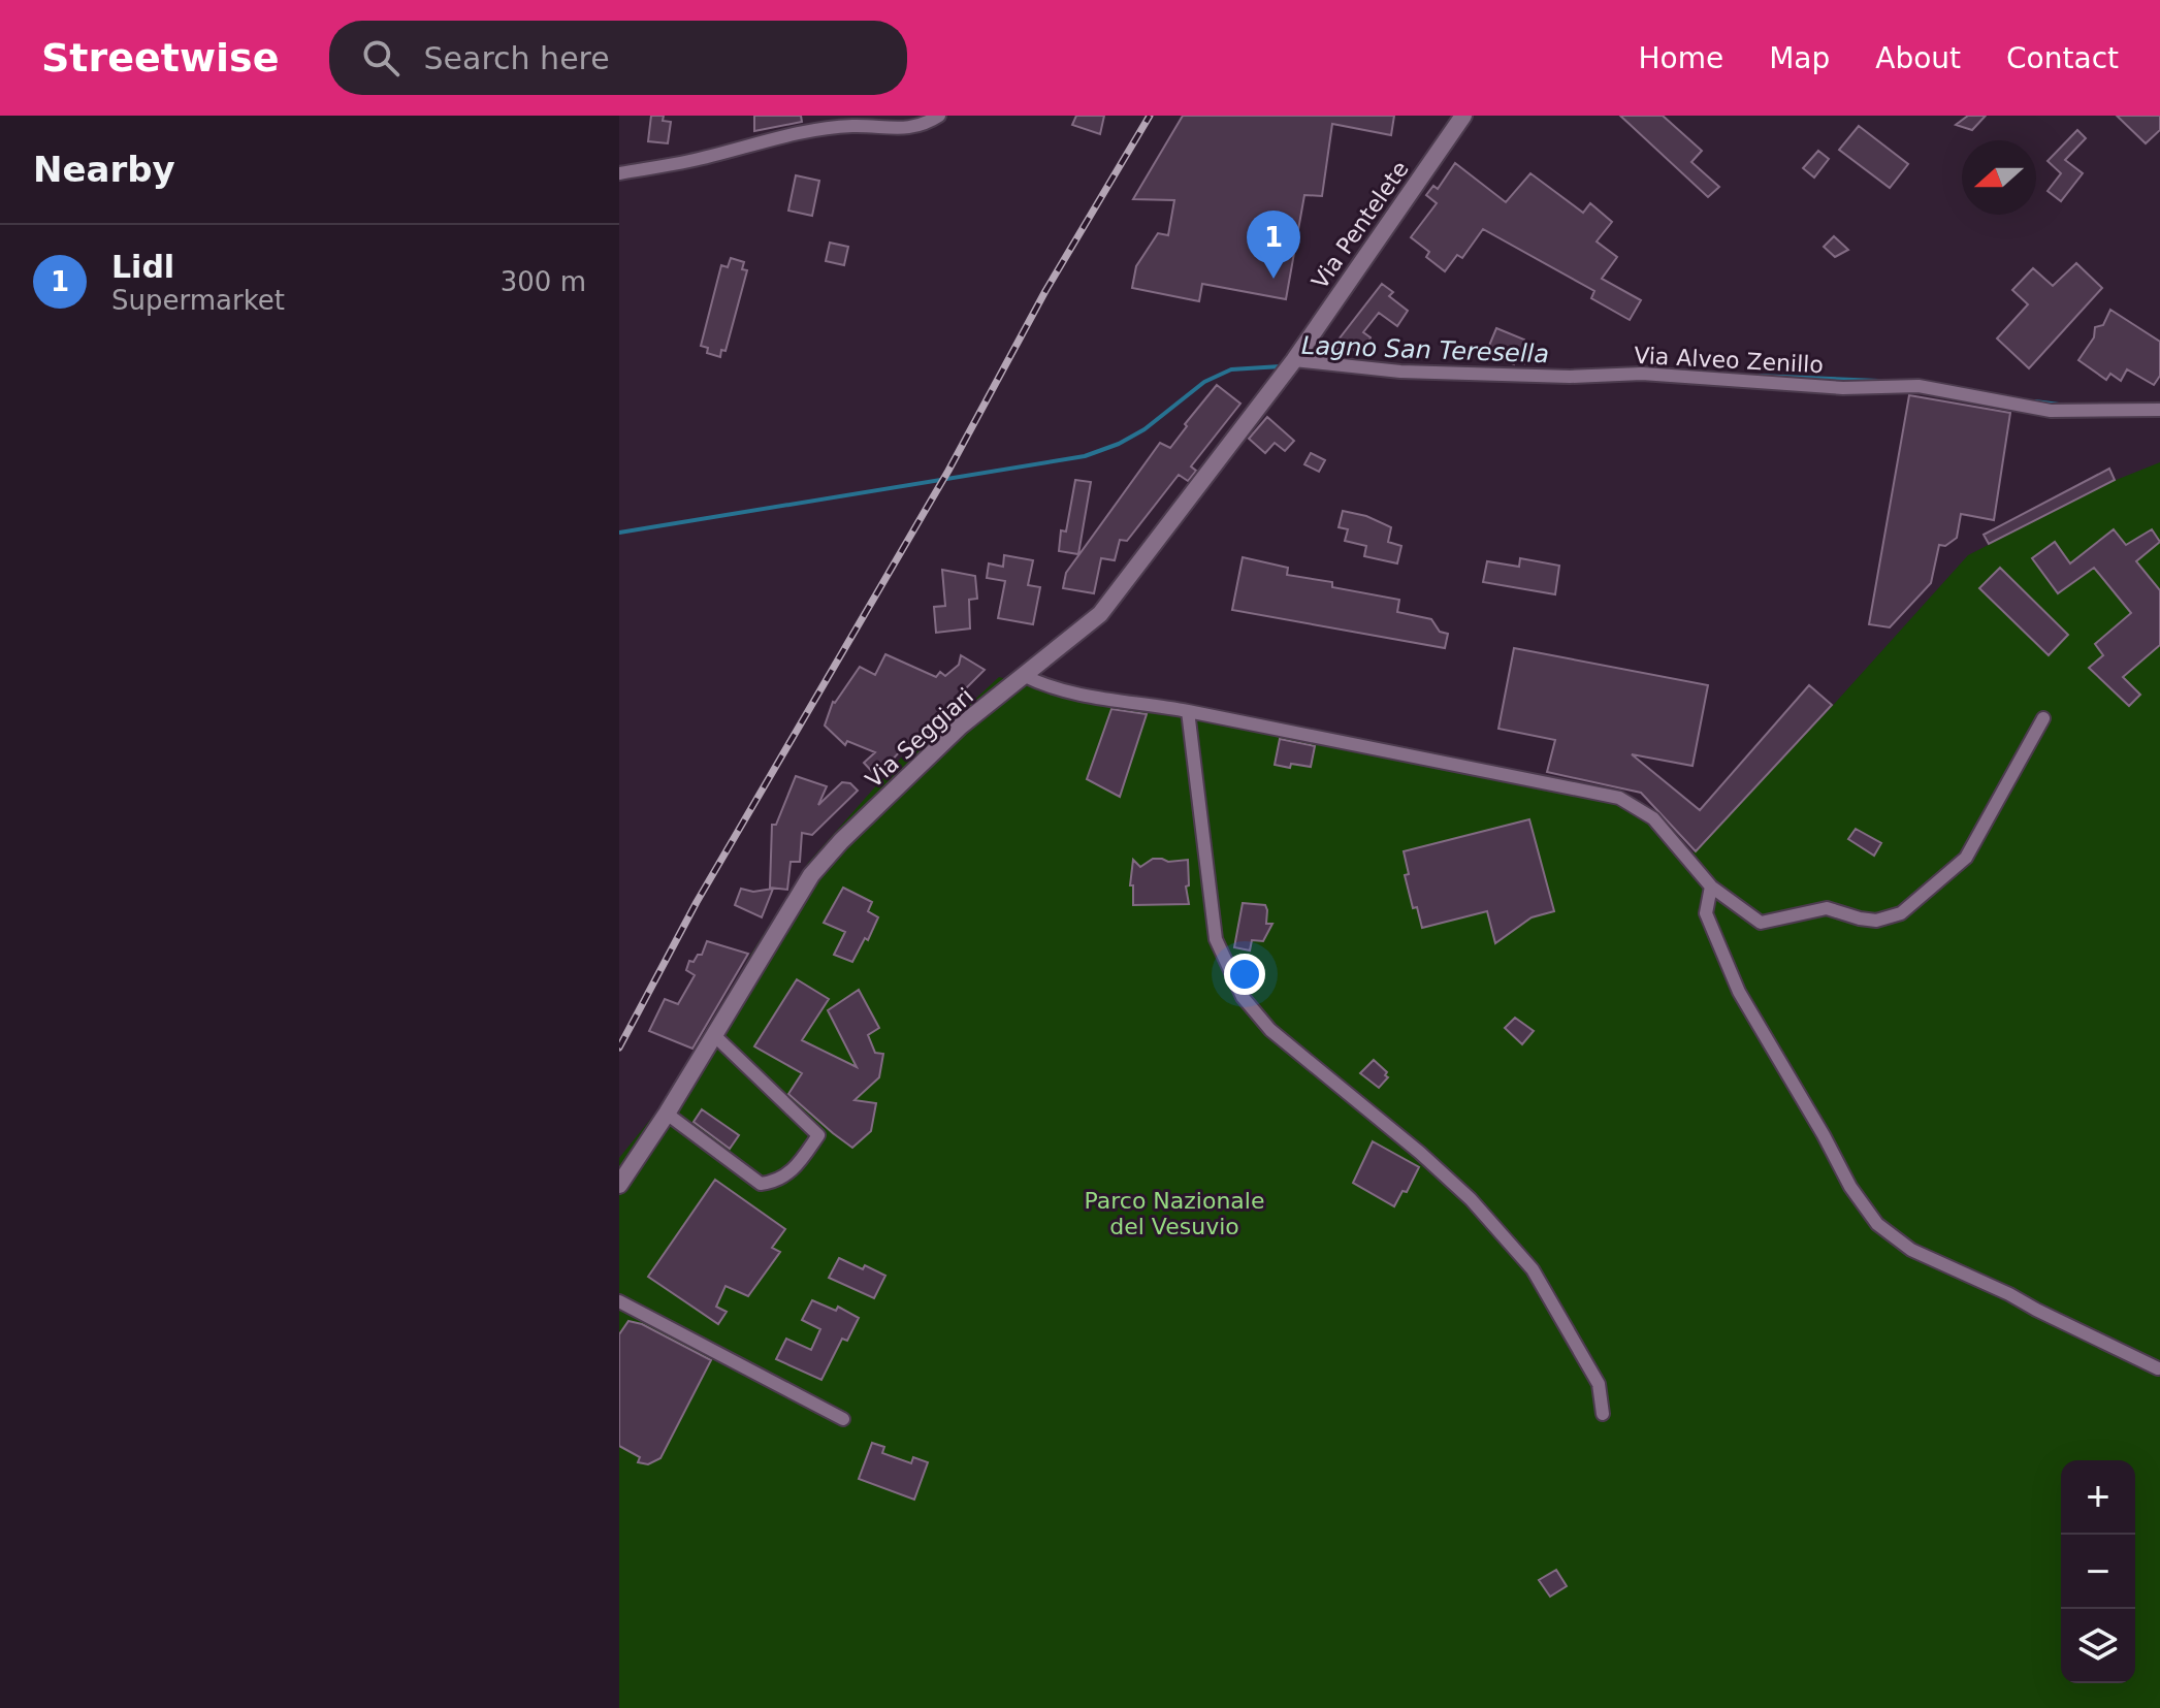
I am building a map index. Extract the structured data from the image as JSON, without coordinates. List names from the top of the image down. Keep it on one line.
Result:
{"streets":{"main road":["Via Pentelete","Via Seggiari"],"street":["Via Alveo Zenillo"]},"crossings":[["Via Pentelete","Via Alveo Zenillo"],["Via Pentelete","Via Seggiari"],["Via Alveo Zenillo","Via Seggiari"]],"water":["Lagno San Teresella"],"parks":["Parco Nazionale del Vesuvio"],"north":"left","page":{"header":"Streetwise","search":"Search here","nav":["Home","Map","About","Contact"],"heading":"Nearby","pins":"1","list":[{"mark":"1","name":"Lidl","note":"Supermarket","value":"300 m"}],"map_buttons":["+","−"]}}
